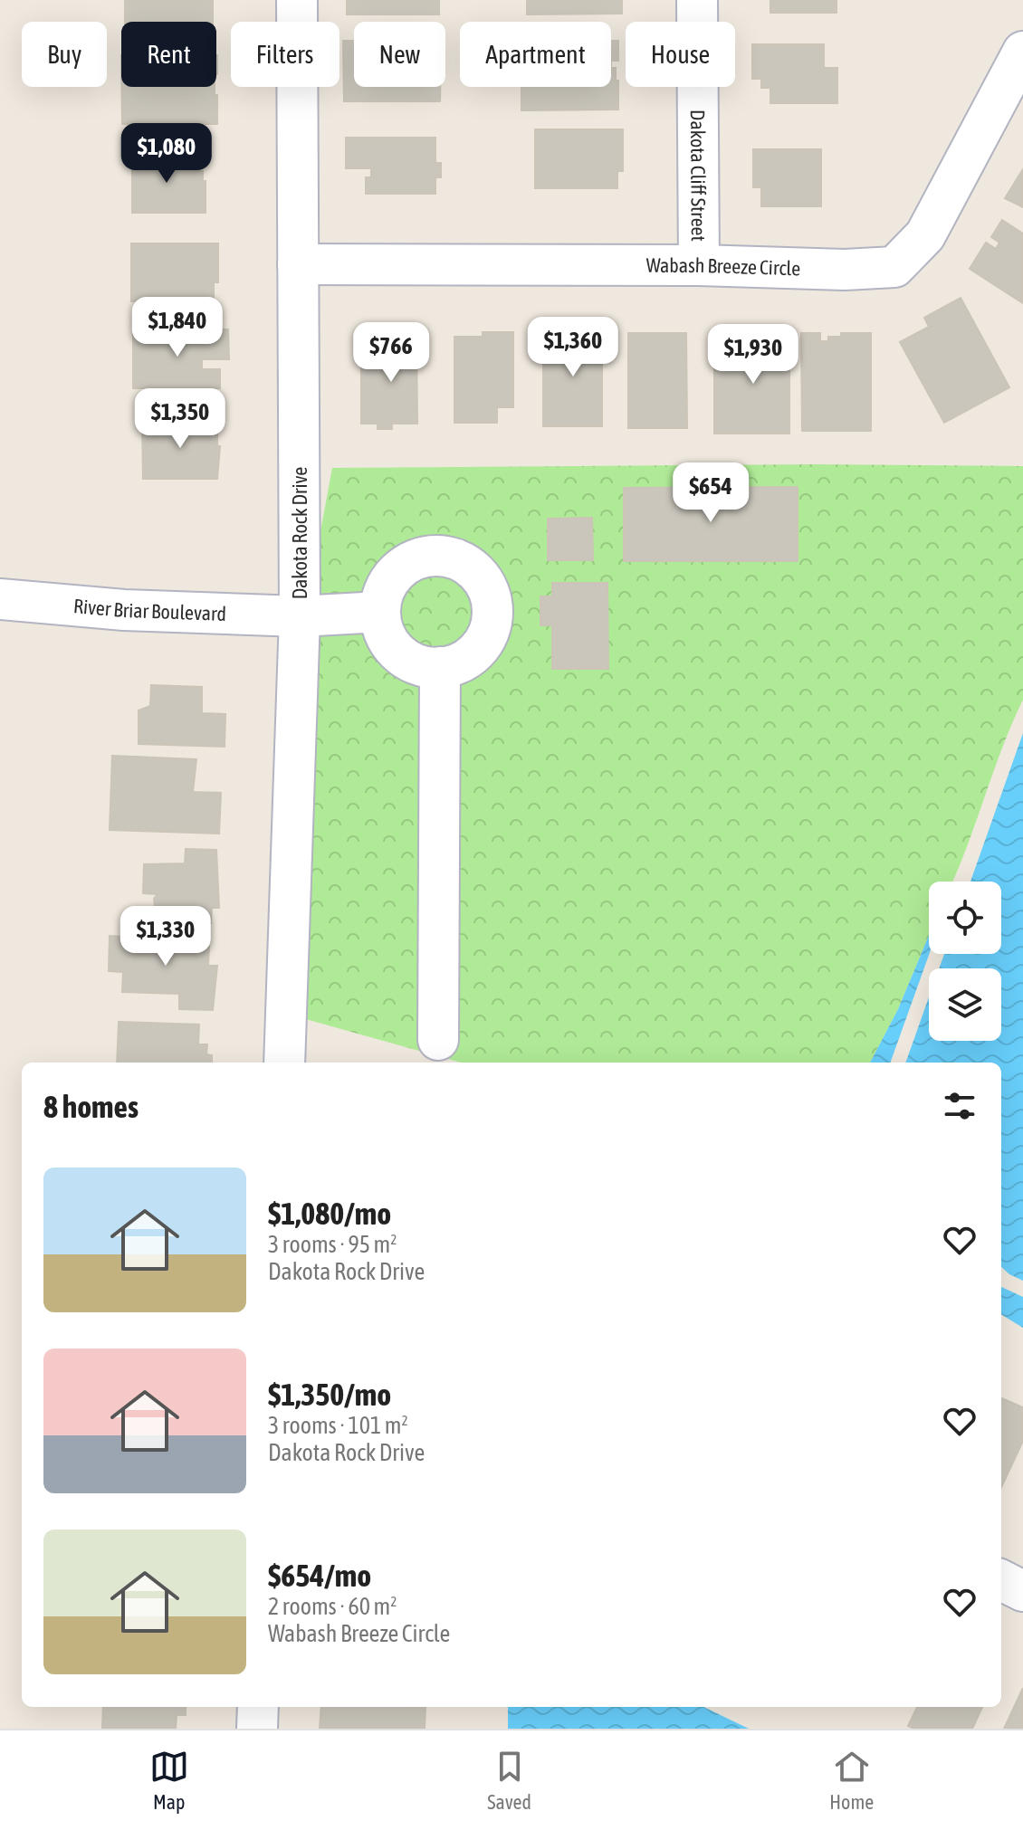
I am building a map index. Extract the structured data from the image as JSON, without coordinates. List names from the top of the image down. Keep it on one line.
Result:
{"streets":{"street":["Dakota Cliff Street","Wabash Breeze Circle","Dakota Rock Drive","River Briar Boulevard"]},"crossings":[["Dakota Cliff Street","Wabash Breeze Circle"],["Wabash Breeze Circle","Dakota Rock Drive"],["Dakota Rock Drive","River Briar Boulevard"]],"page":{"chip":["Buy","Rent","Filters","New","Apartment","House"],"price":["$1,080","$1,840","$1,360","$766","$1,930","$1,350","$654","$1,330"],"heading":"8 homes","list":[{"name":"$1,080/mo","note":"3 rooms · 95 m² · Dakota Rock Drive"},{"name":"$1,350/mo","note":"3 rooms · 101 m² · Dakota Rock Drive"},{"name":"$654/mo","note":"2 rooms · 60 m² · Wabash Breeze Circle"}],"tabs":["Map","Saved","Home"]}}
